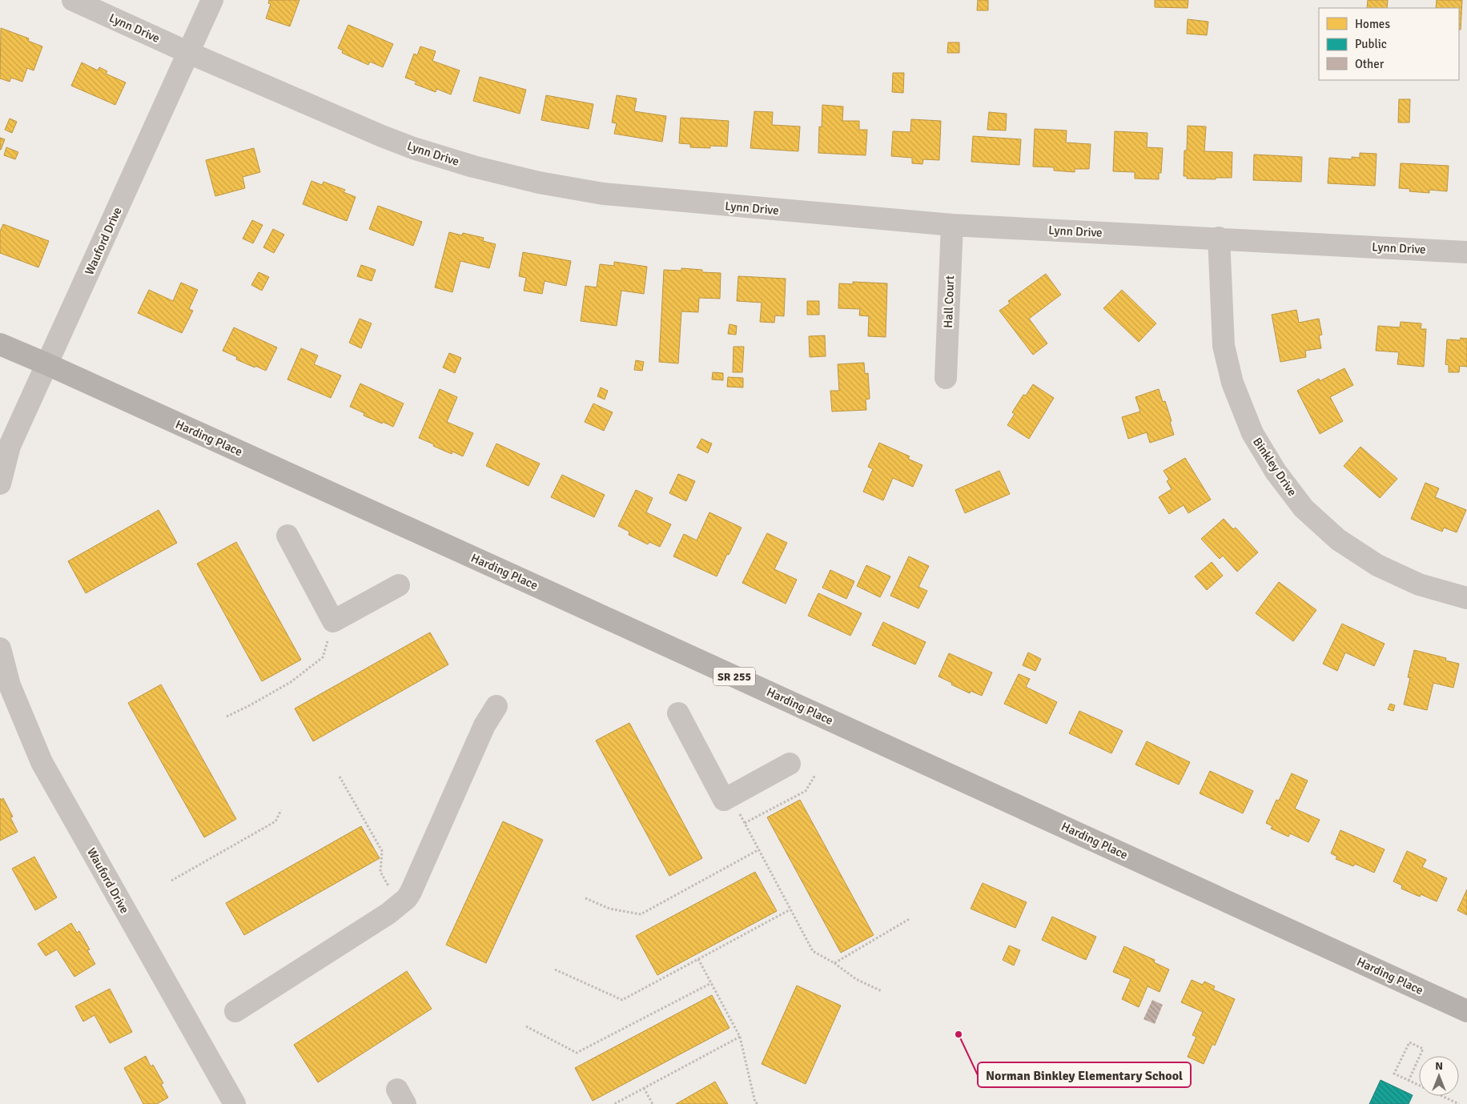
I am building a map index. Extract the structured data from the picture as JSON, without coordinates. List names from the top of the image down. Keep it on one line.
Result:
{"streets":{"main road":["Harding Place","SR 255"],"street":["Lynn Drive","Wauford Drive","Hall Court","Binkley Drive"]},"crossings":[["Lynn Drive","Wauford Drive"],["Lynn Drive","Hall Court"],["Lynn Drive","Binkley Drive"],["Wauford Drive","Harding Place"]],"places":["Norman Binkley Elementary School"],"legend":["Homes","Public","Other"],"north":"top"}
